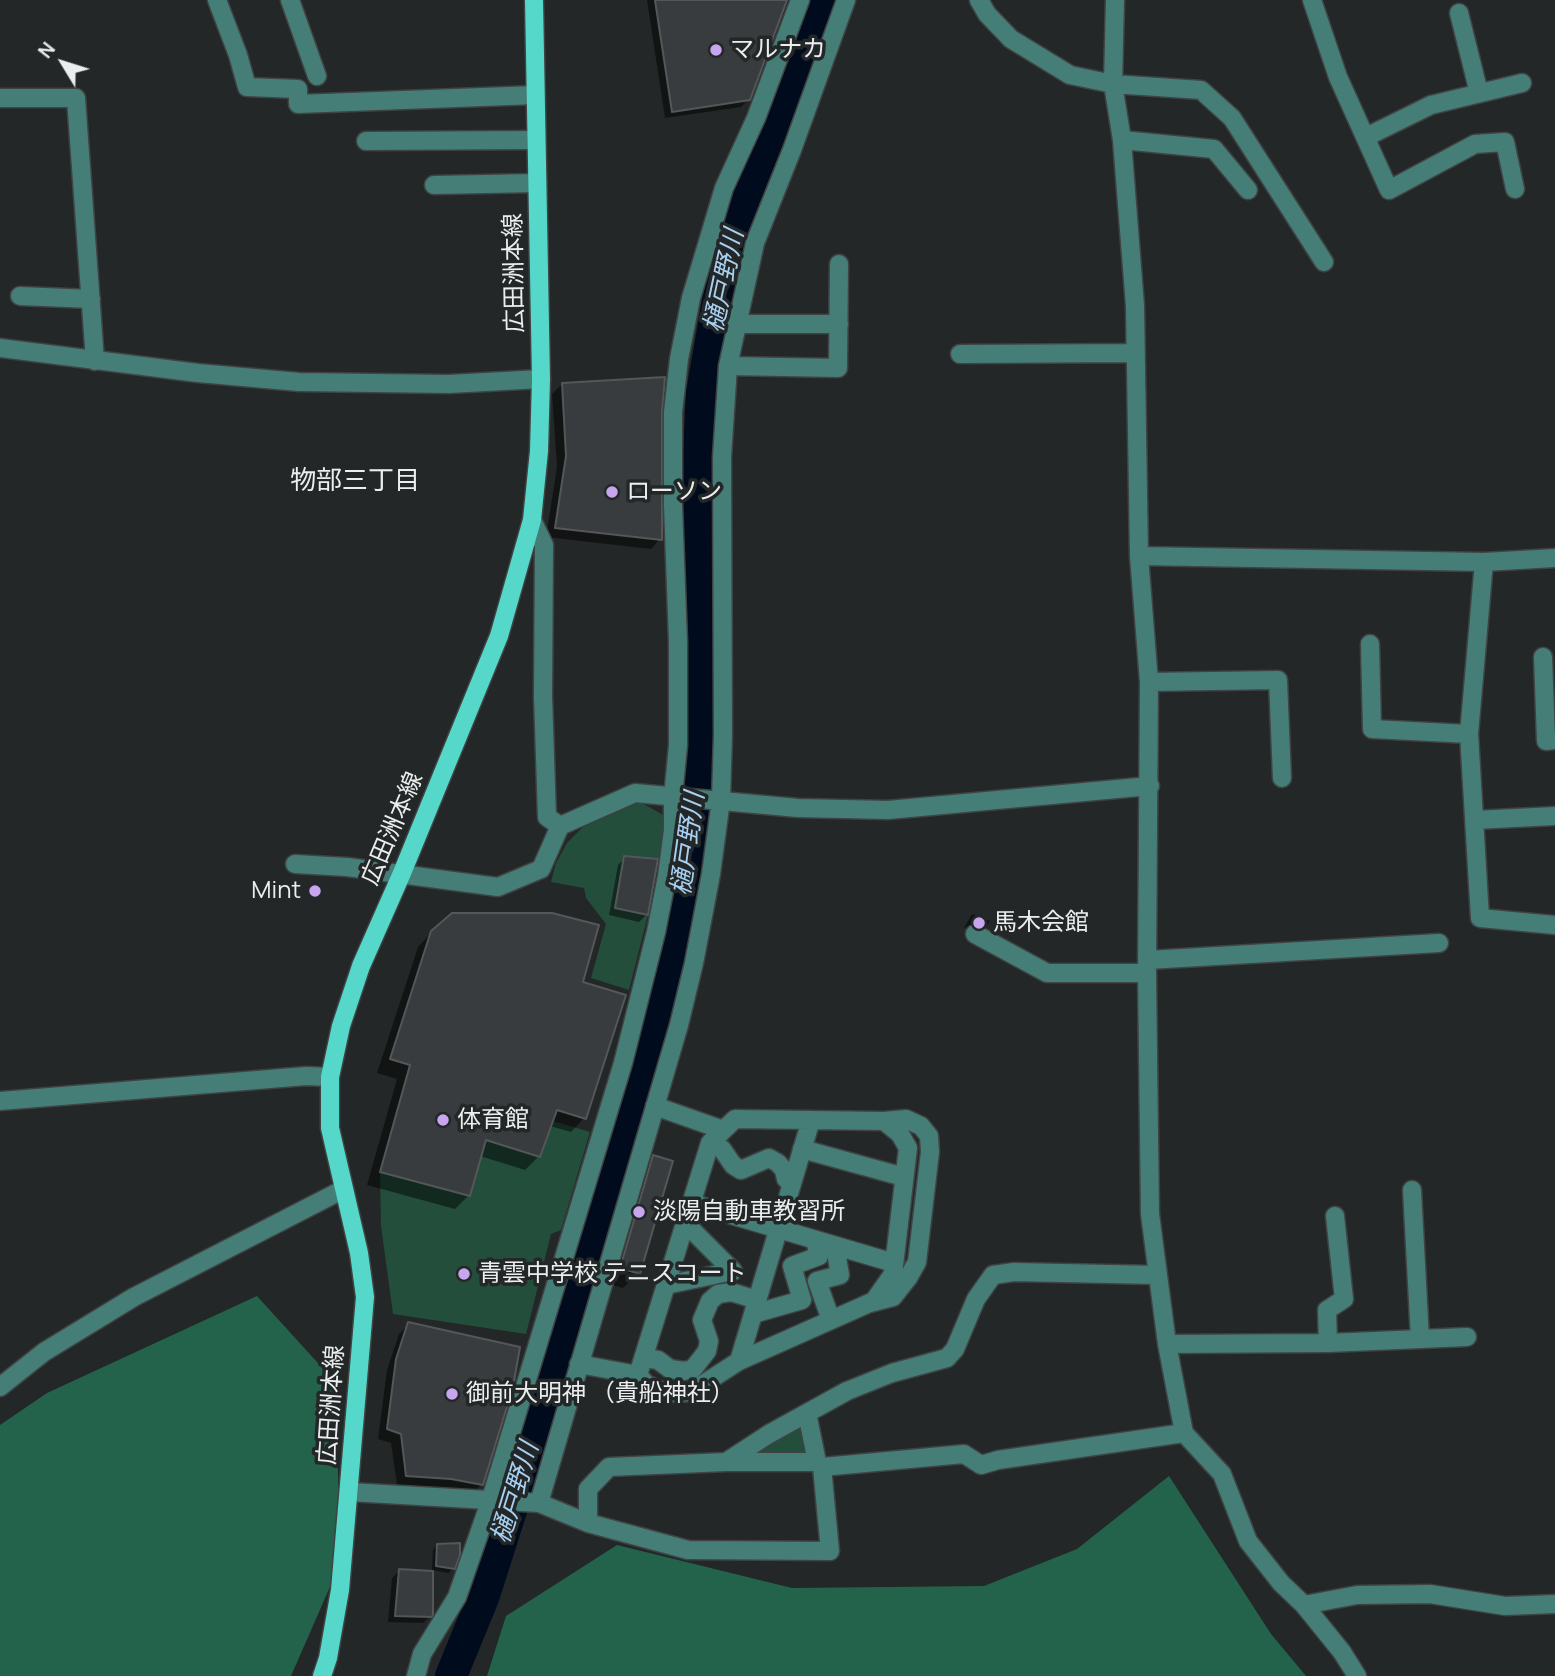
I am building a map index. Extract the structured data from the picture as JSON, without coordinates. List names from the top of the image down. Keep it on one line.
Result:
{"streets":{"main road":["広田洲本線"]},"districts":["物部三丁目"],"water":["樋戸野川"],"places":["マルナカ","ローソン","Mint","馬木会館","体育館","淡陽自動車教習所","青雲中学校 テニスコート","御前大明神 （貴船神社）"],"north":"top left"}
